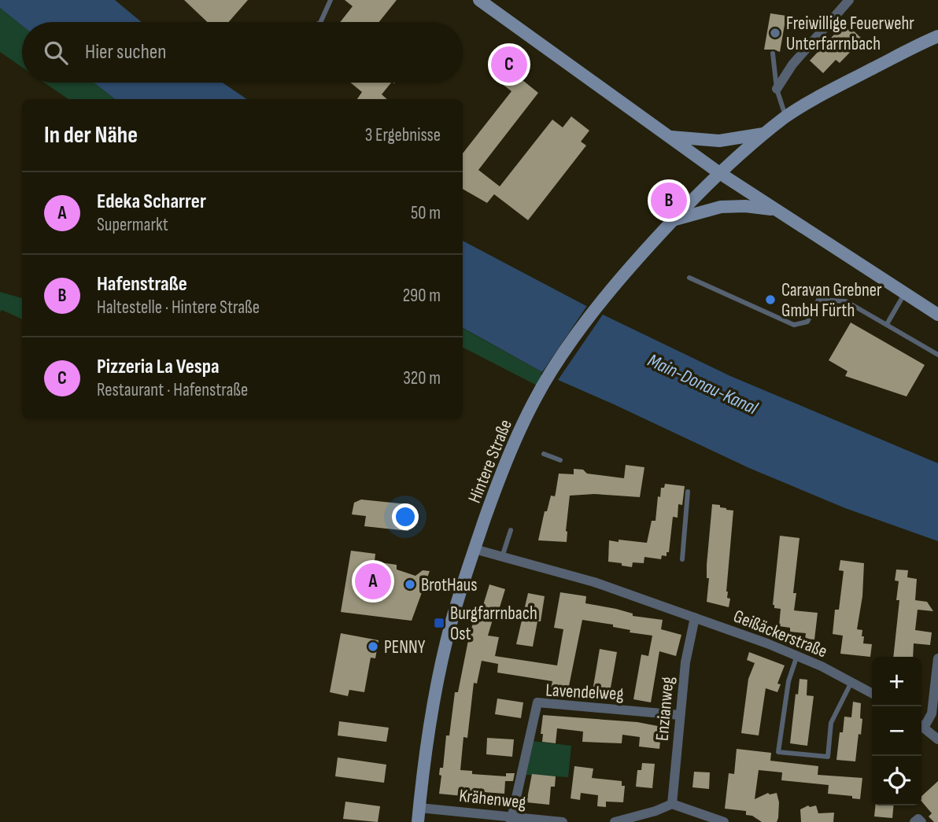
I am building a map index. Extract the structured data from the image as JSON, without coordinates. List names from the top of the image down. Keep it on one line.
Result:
{"streets":{"street":["Hintere Straße","Geißäckerstraße","Lavendelweg","Enzianweg","Krähenweg"]},"crossings":[["Hintere Straße","Geißäckerstraße"],["Hintere Straße","Krähenweg"],["Geißäckerstraße","Enzianweg"],["Lavendelweg","Enzianweg"],["Lavendelweg","Krähenweg"]],"water":["Main-Donau-Kanal"],"places":{"other":["Freiwillige Feuerwehr Unterfarrnbach","Caravan Grebner GmbH Fürth","BrotHaus","PENNY"],"transit":["Burgfarrnbach Ost"]},"page":{"search":"Hier suchen","pins":["C","B","A"],"heading":["In der Nähe","3 Ergebnisse"],"list":[{"mark":"A","name":"Edeka Scharrer","note":"Supermarkt","value":"50 m"},{"mark":"B","name":"Hafenstraße","note":"Haltestelle · Hintere Straße","value":"290 m"},{"mark":"C","name":"Pizzeria La Vespa","note":"Restaurant · Hafenstraße","value":"320 m"}],"map_buttons":["+","−"]}}
